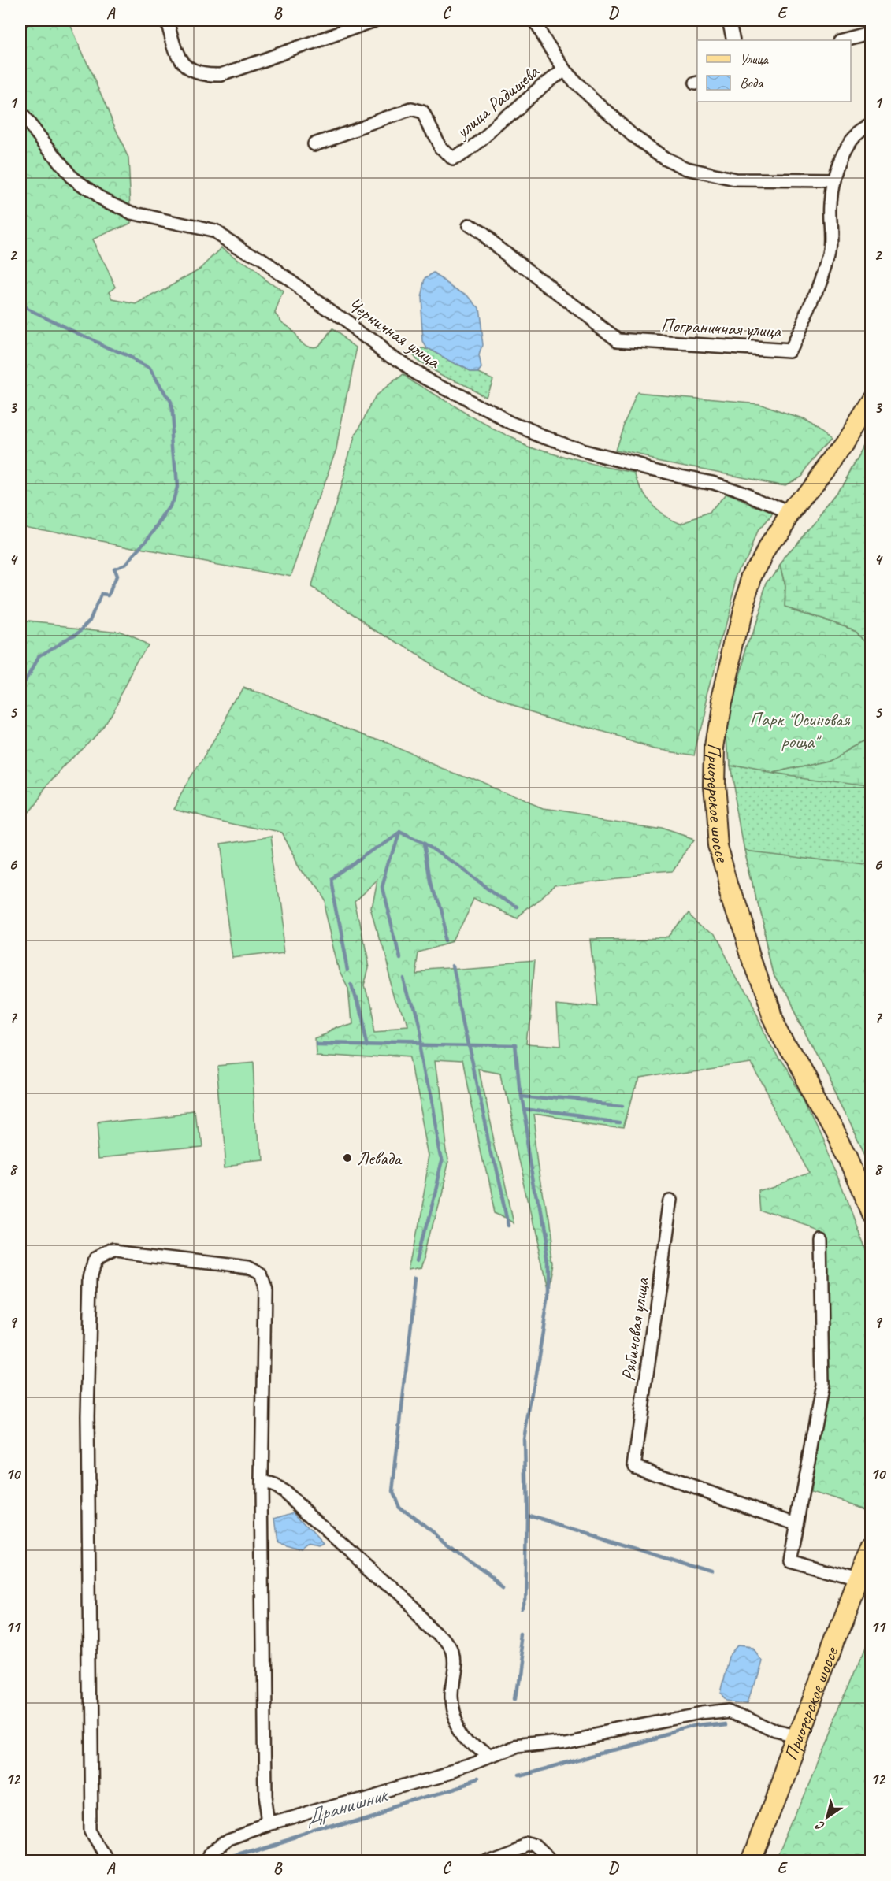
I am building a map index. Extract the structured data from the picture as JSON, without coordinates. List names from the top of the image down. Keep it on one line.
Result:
{"streets":{"main road":["Приозерское шоссе"],"street":["улица Радищева","Пограничная улица","Черничная улица","Рябиновая улица"]},"crossings":[["Черничная улица","Приозерское шоссе"]],"water":["Дранишник"],"parks":["Парк \"Осиновая роща\""],"places":["Левада"],"legend":["Улица","Вода"],"north":"bottom left","grid":{"columns":["A","B","C","D","E"],"rows":["1","2","3","4","5","6","7","8","9","10","11","12"]}}
